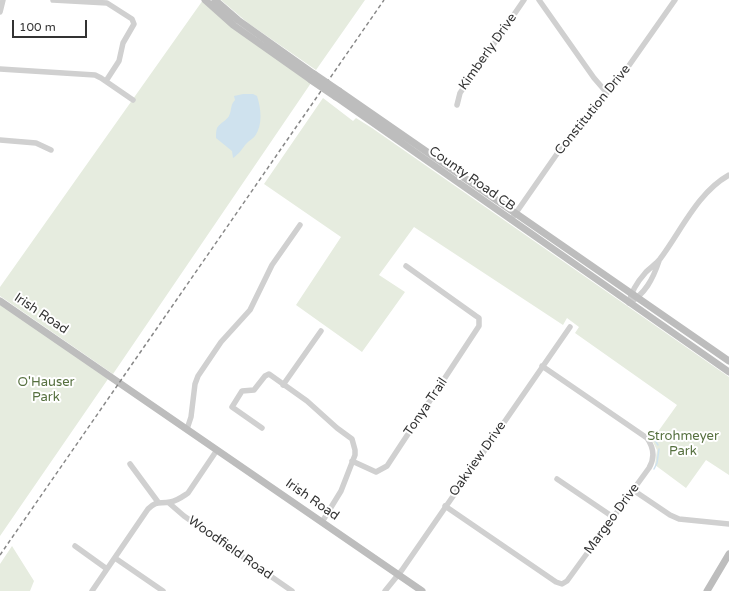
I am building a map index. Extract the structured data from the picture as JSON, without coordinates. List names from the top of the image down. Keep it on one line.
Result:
{"streets":{"main road":["County Road CB","Irish Road"],"street":["Kimberly Drive","Constitution Drive","Tonya Trail","Oakview Drive","Margeo Drive","Woodfield Road"]},"crossings":[["Constitution Drive","County Road CB"],["Irish Road","Oakview Drive"],["Oakview Drive","Margeo Drive"]],"parks":["O'Hauser Park","Strohmeyer Park"],"scale_bar":"100 m"}
